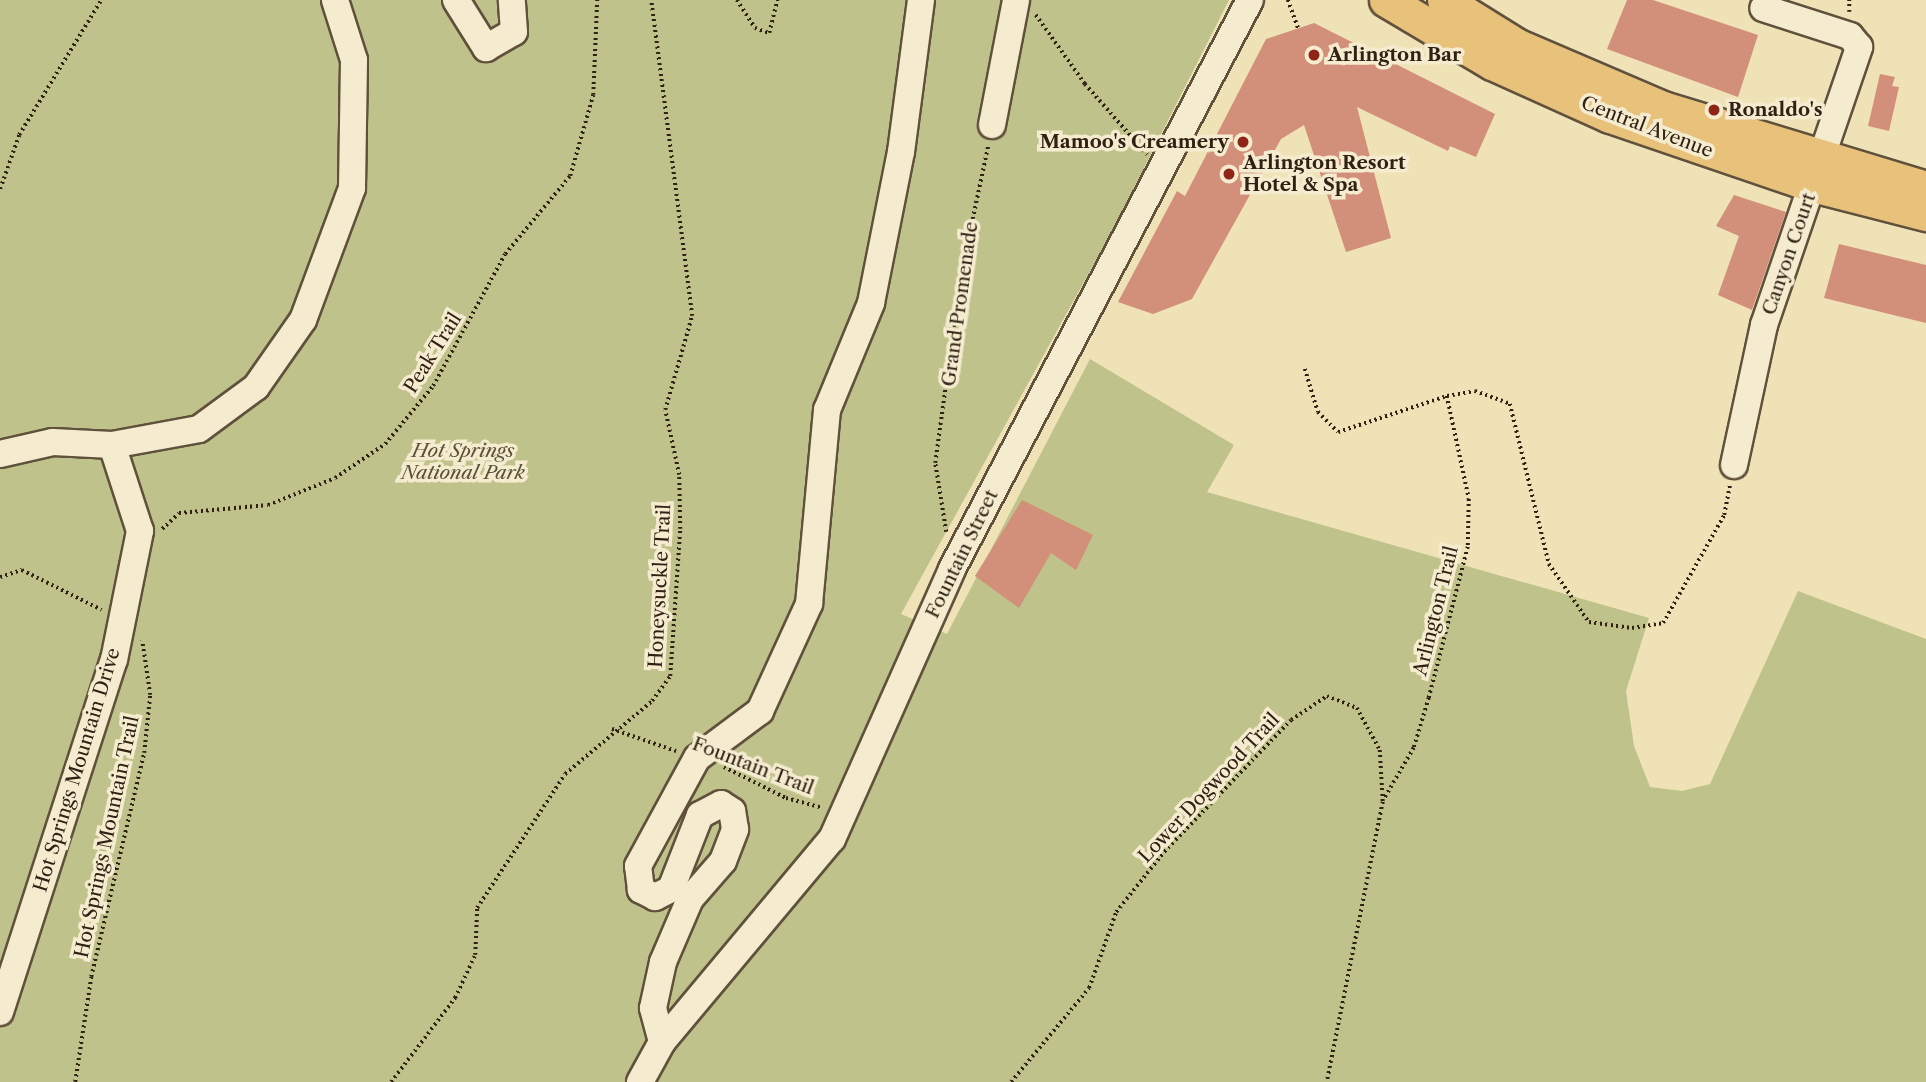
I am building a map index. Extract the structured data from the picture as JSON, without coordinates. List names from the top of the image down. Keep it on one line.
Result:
{"streets":{"main road":["Central Avenue"],"street":["Canyon Court","Fountain Street","Hot Springs Mountain Drive"],"path":["Grand Promenade","Peak Trail","Honeysuckle Trail","Arlington Trail","Fountain Trail","Lower Dogwood Trail","Hot Springs Mountain Trail"]},"crossings":[["Central Avenue","Canyon Court"],["Grand Promenade","Fountain Street"],["Fountain Street","Fountain Trail"],["Honeysuckle Trail","Fountain Trail"],["Arlington Trail","Lower Dogwood Trail"],["Hot Springs Mountain Drive","Hot Springs Mountain Trail"]],"parks":["Hot Springs National Park"],"places":["Arlington Bar","Ronaldo's","Mamoo's Creamery","Arlington Resort Hotel & Spa"]}
